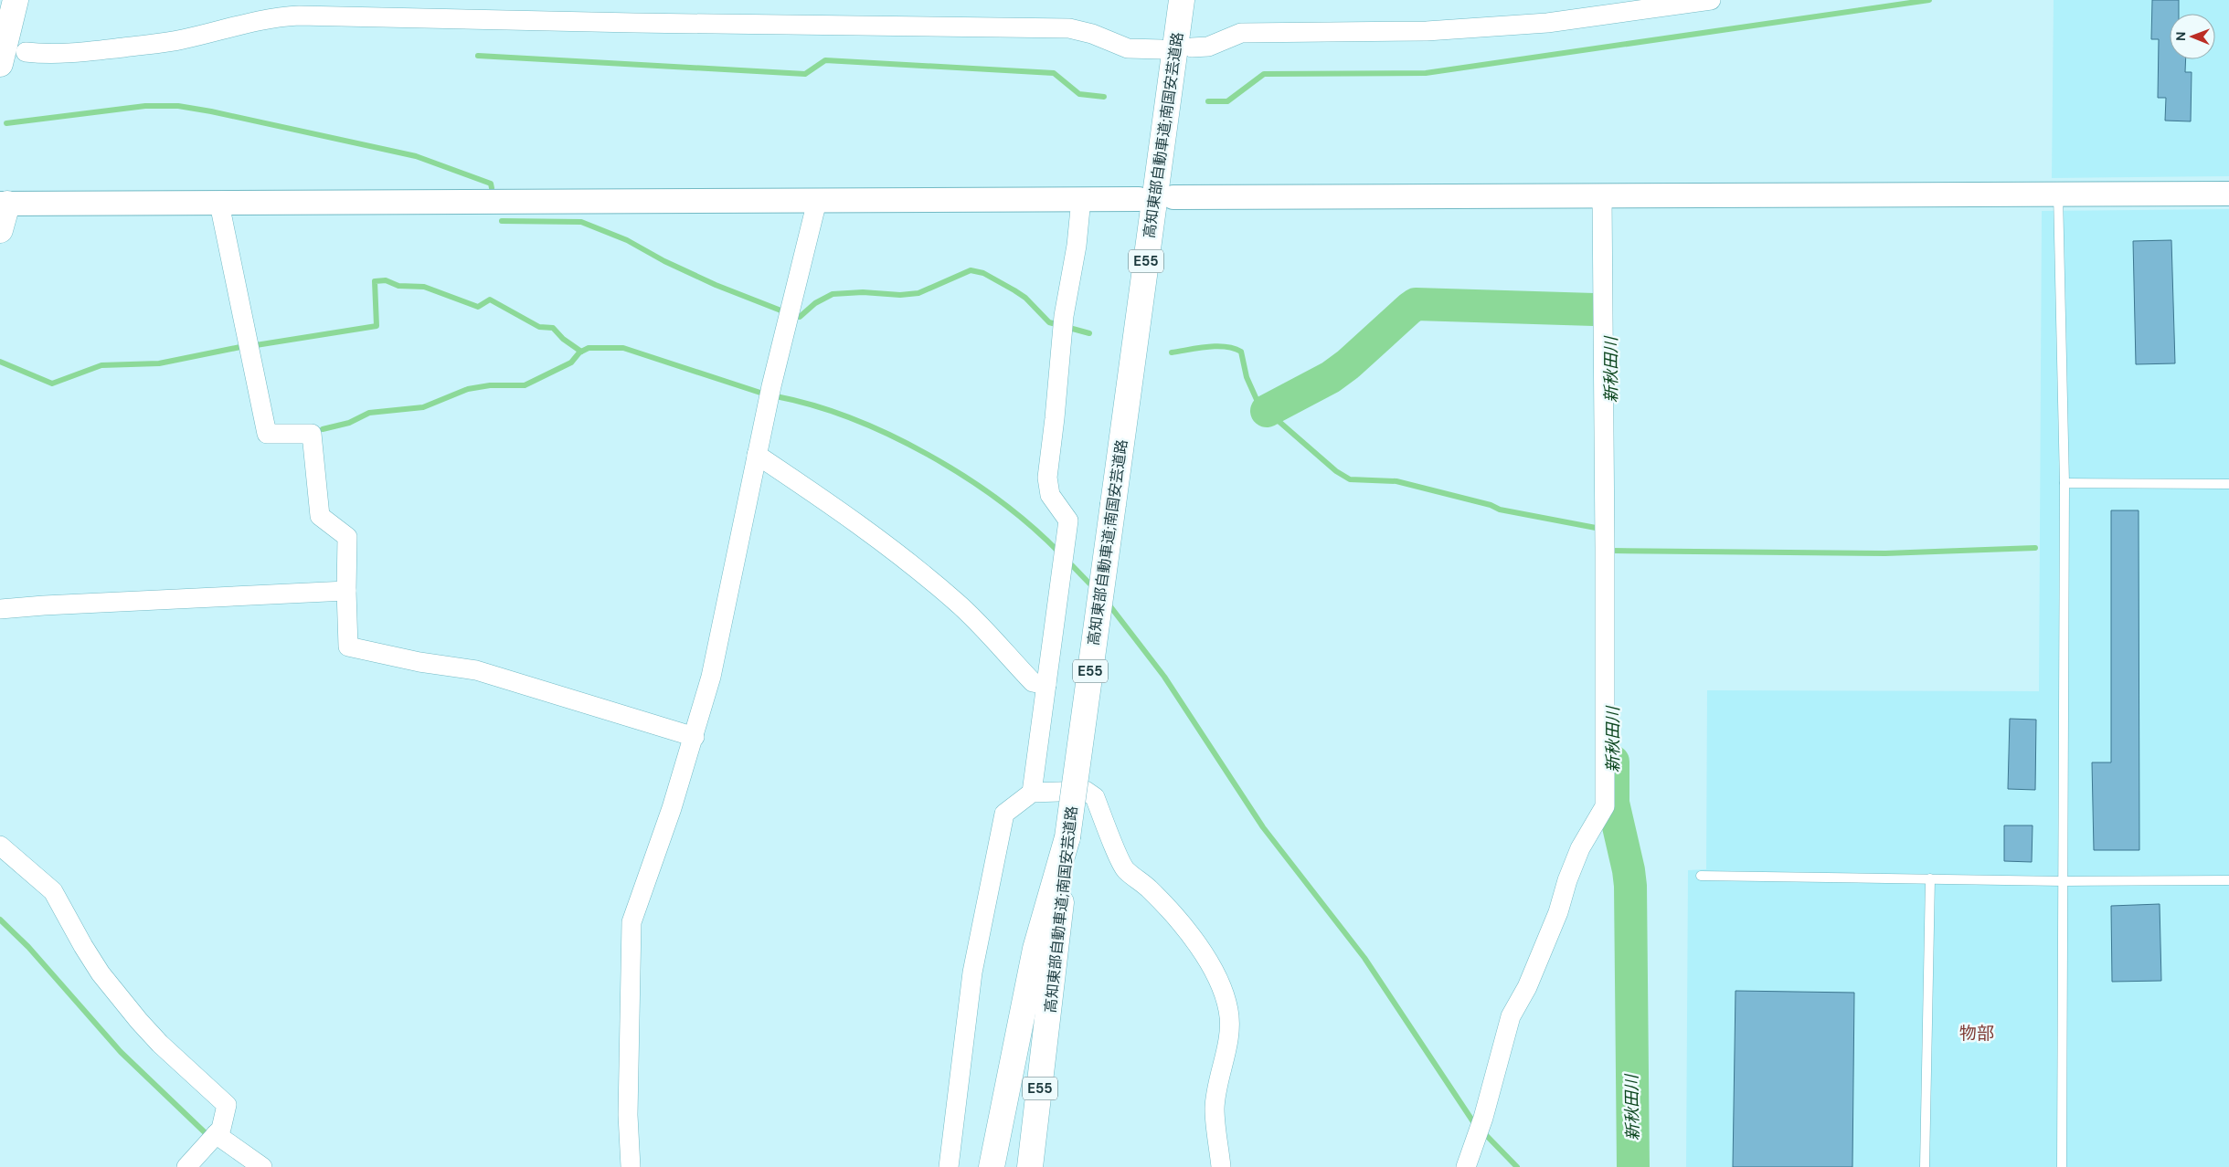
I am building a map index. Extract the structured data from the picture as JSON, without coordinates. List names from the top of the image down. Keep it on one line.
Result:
{"streets":{"highway":["高知東部自動車道;南国安芸道路","E55"]},"districts":["物部"],"water":["新秋田川"],"north":"left"}
